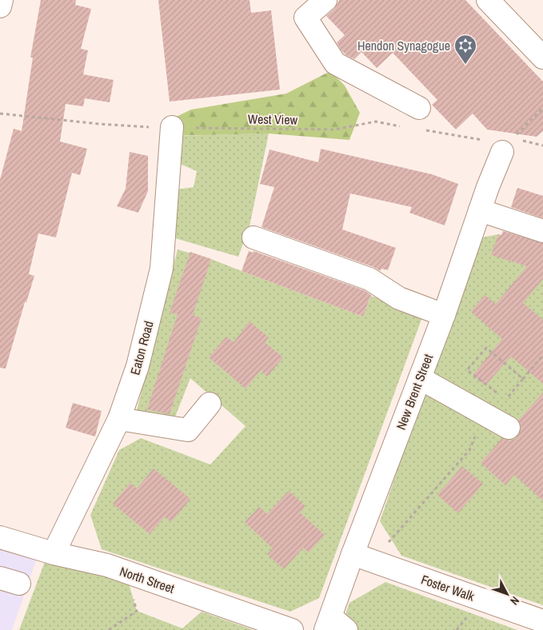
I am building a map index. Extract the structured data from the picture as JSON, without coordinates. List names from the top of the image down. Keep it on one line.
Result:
{"streets":{"street":["Eaton Road","New Brent Street","North Street","Foster Walk"],"path":["West View"]},"crossings":[["West View","Eaton Road"],["Eaton Road","North Street"],["New Brent Street","Foster Walk"]],"places":{"synagogue":["Hendon Synagogue"]},"north":"bottom right"}
